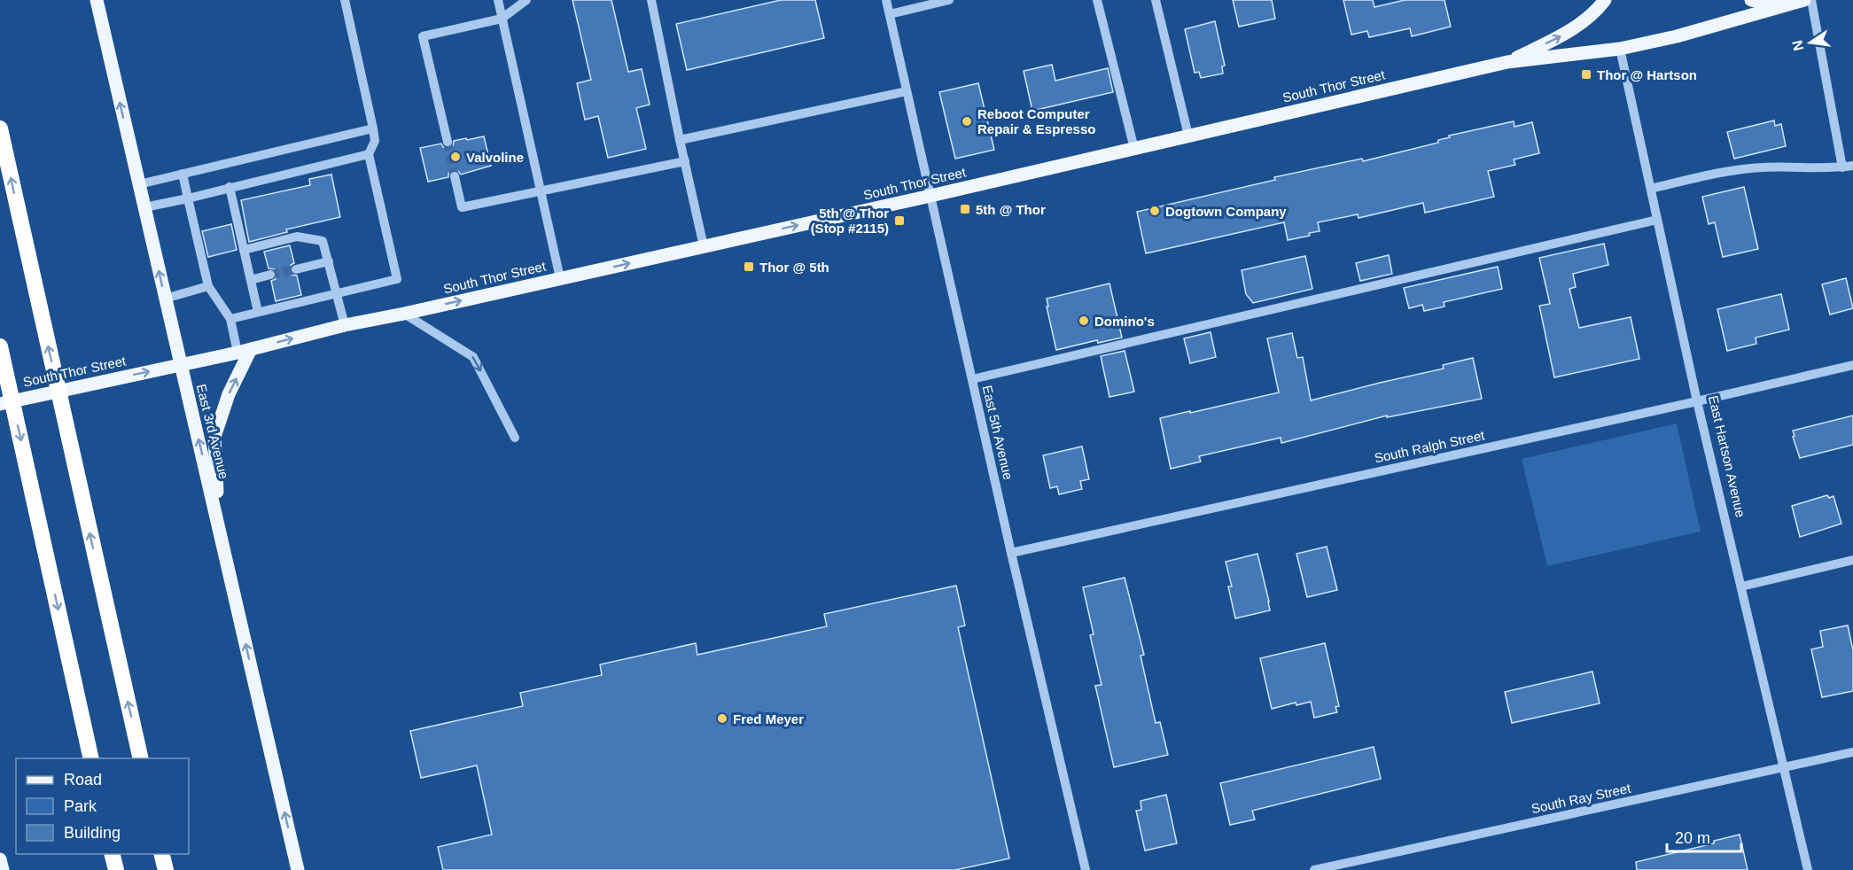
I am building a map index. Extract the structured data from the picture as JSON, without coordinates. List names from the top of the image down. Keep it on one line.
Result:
{"streets":{"main road":["South Thor Street","East 3rd Avenue"],"street":["East 5th Avenue","South Ralph Street","East Hartson Avenue","South Ray Street"]},"crossings":[["South Thor Street","East 3rd Avenue"],["South Thor Street","East 5th Avenue"],["South Thor Street","East Hartson Avenue"],["East 5th Avenue","South Ralph Street"],["South Ralph Street","East Hartson Avenue"],["East Hartson Avenue","South Ray Street"]],"one_way":["South Thor Street","East 3rd Avenue"],"places":{"transit":["Thor @ Hartson","5th @ Thor","5th @ Thor (Stop #2115)","Thor @ 5th"],"other":["Reboot Computer Repair & Espresso","Valvoline","Dogtown Company","Domino's","Fred Meyer"]},"legend":["Road","Park","Building"],"scale_bar":"20 m","north":"left"}
